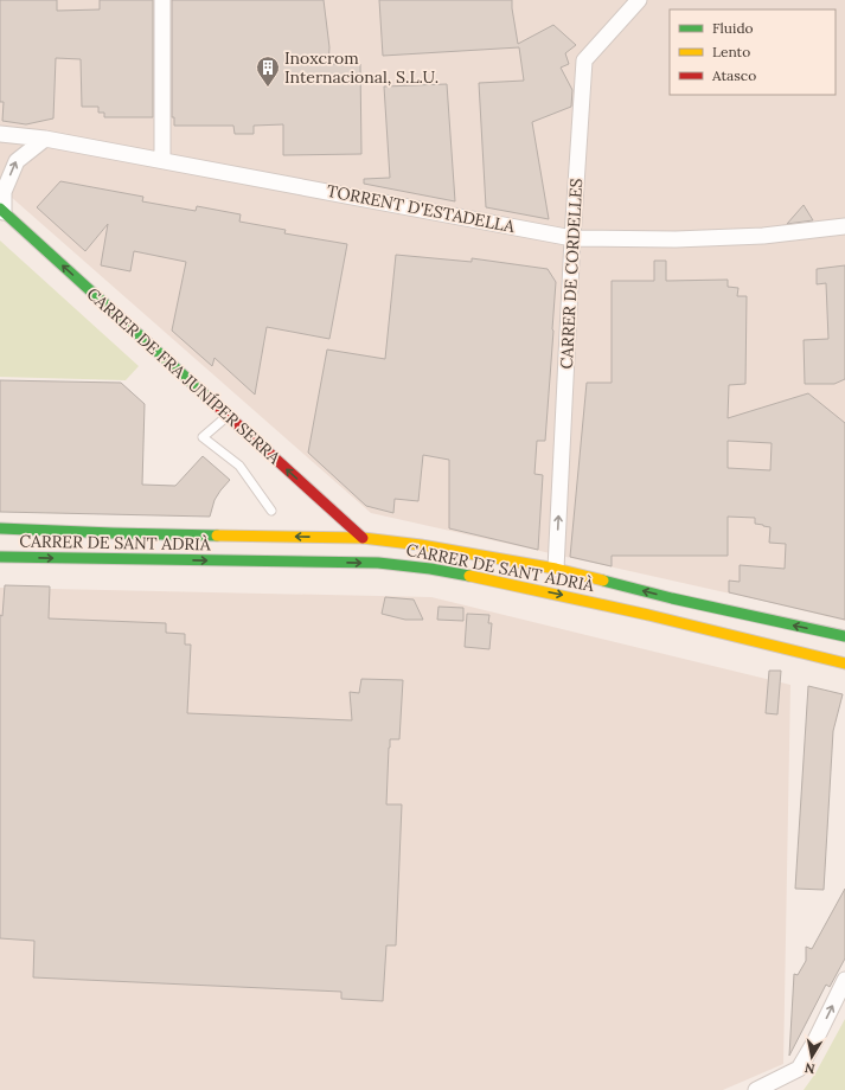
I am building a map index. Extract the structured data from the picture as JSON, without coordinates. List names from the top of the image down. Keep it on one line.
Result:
{"streets":{"street":["TORRENT D'ESTADELLA","CARRER DE CORDELLES","CARRER DE FRA JUNÍPER SERRA","CARRER DE SANT ADRIÀ"]},"crossings":[["TORRENT D'ESTADELLA","CARRER DE CORDELLES"],["TORRENT D'ESTADELLA","CARRER DE FRA JUNÍPER SERRA"],["CARRER DE CORDELLES","CARRER DE SANT ADRIÀ"],["CARRER DE FRA JUNÍPER SERRA","CARRER DE SANT ADRIÀ"]],"one_way":["CARRER DE CORDELLES","CARRER DE FRA JUNÍPER SERRA"],"places":{"building":["Inoxcrom Internacional, S.L.U."]},"legend":["Fluido","Lento","Atasco"],"north":"bottom"}
